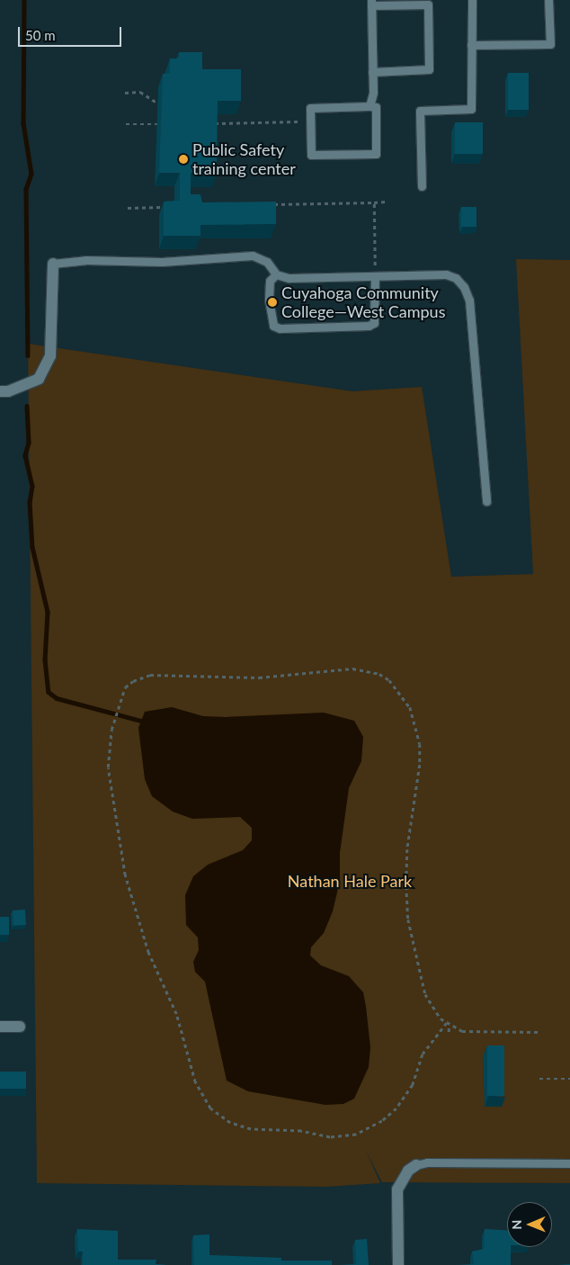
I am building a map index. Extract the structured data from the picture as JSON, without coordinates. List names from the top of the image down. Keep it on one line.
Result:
{"parks":["Nathan Hale Park"],"places":["Public Safety training center","Cuyahoga Community College—West Campus"],"scale_bar":"50 m","north":"left"}
